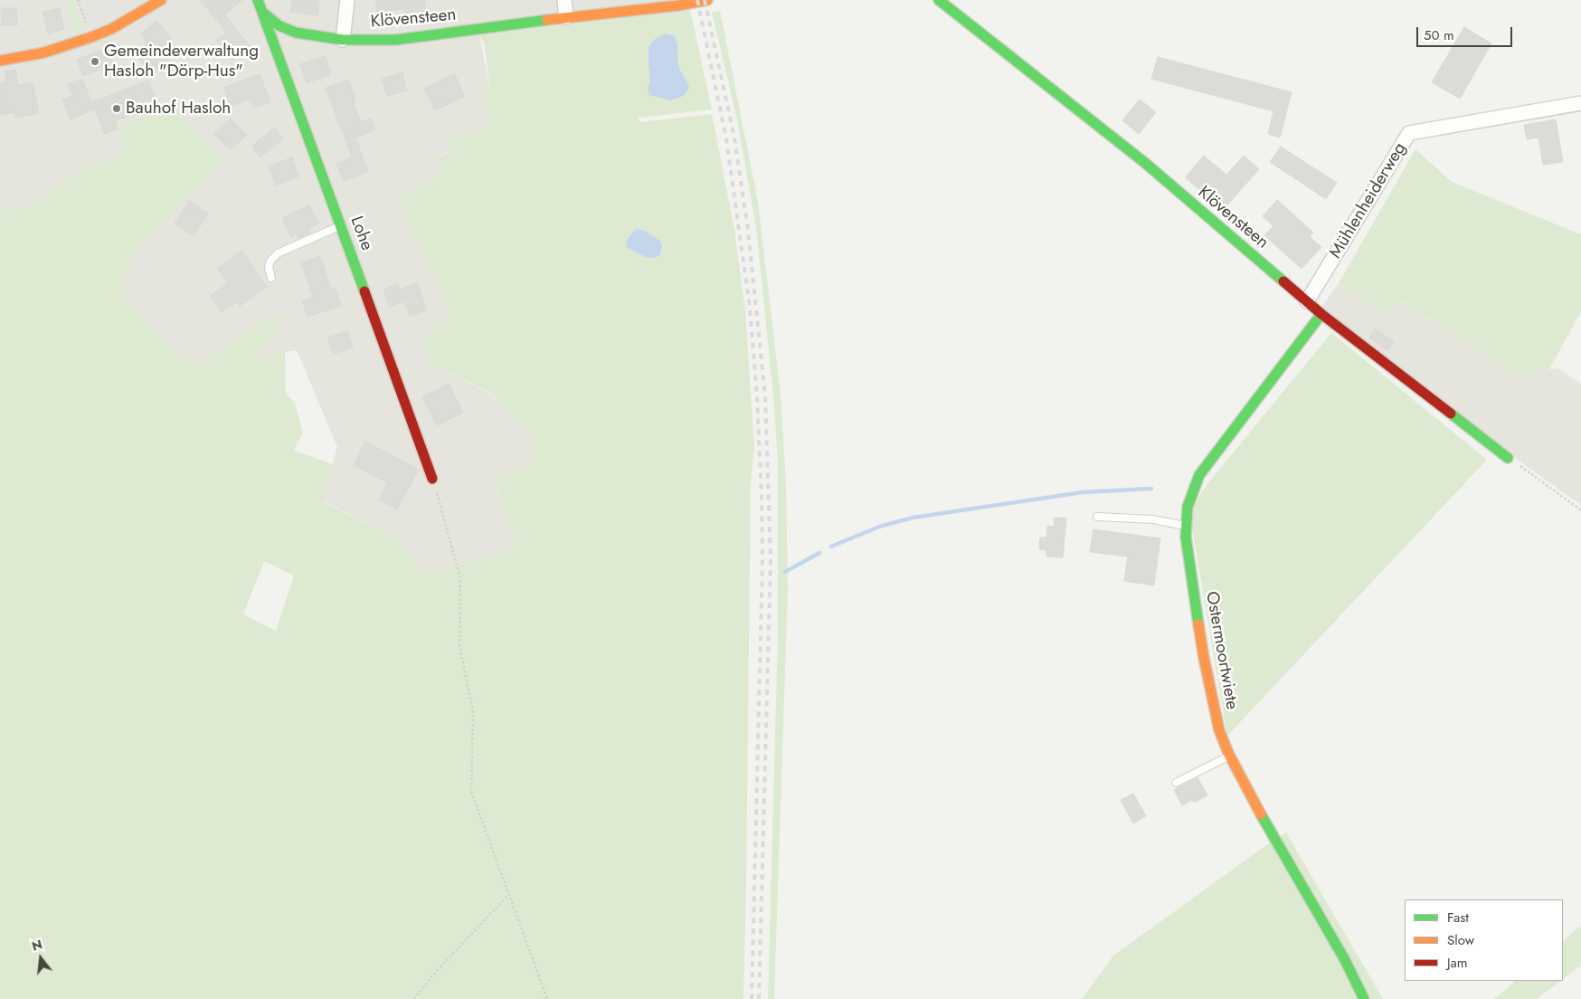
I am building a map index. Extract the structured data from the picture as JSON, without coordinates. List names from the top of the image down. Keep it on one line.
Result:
{"streets":{"street":["Klövensteen","Mühlenheiderweg","Lohe","Ostermoortwiete"]},"crossings":[["Klövensteen","Mühlenheiderweg"],["Klövensteen","Lohe"],["Klövensteen","Ostermoortwiete"]],"places":["Gemeindeverwaltung Hasloh \"Dörp-Hus\"","Bauhof Hasloh"],"legend":["Fast","Slow","Jam"],"scale_bar":"50 m","north":"top"}
